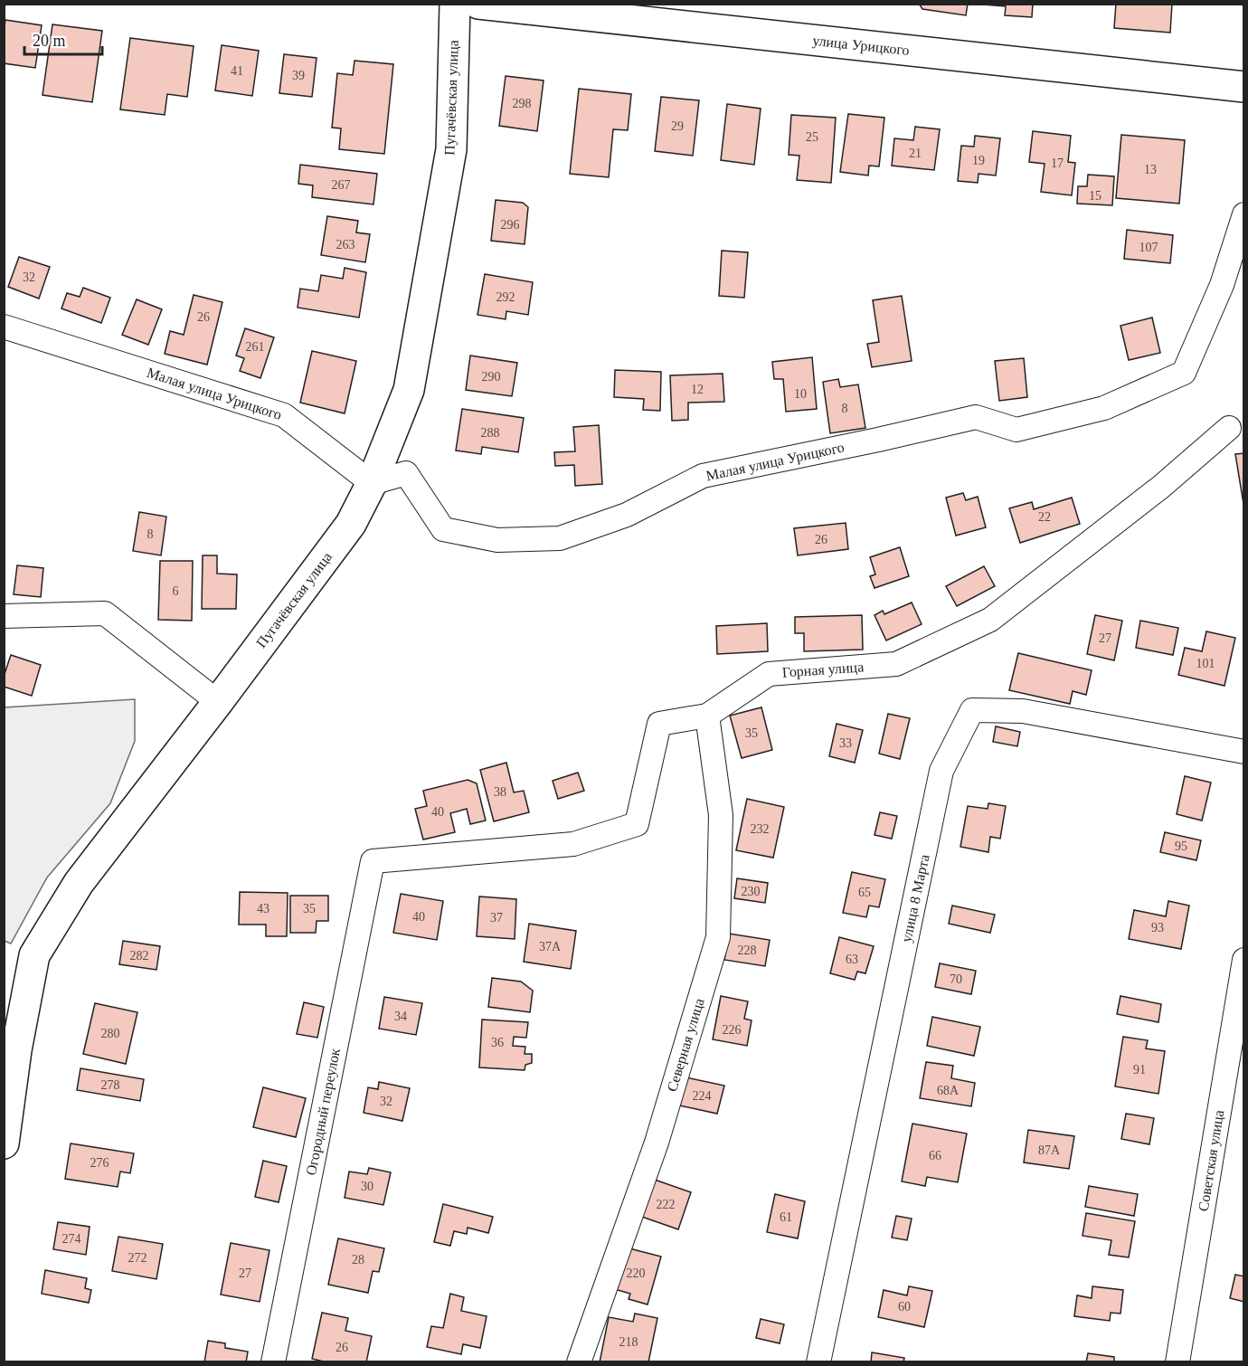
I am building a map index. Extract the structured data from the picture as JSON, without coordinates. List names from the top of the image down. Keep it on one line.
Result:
{"streets":{"main road":["улица Урицкого","Пугачёвская улица"],"street":["Малая улица Урицкого","Горная улица","улица 8 Марта","Северная улица","Огородный переулок","Советская улица"]},"crossings":[["Пугачёвская улица","Малая улица Урицкого"],["Горная улица","Северная улица"],["Горная улица","Огородный переулок"]],"house_numbers":["41","39","298","29","25","21","19","17","13","267","15","296","263","107","32","292","26","261","290","12","10","8","288","22","8","26","6","27","101","35","33","38","40","232","95","230","65","43","35","40","37","93","37А","228","282","63","70","34","226","280","36","91","278","68А","224","32","87А","66","276","30","222","61","274","272","28","27","220","60","218","26"],"scale_bar":"20 m"}
